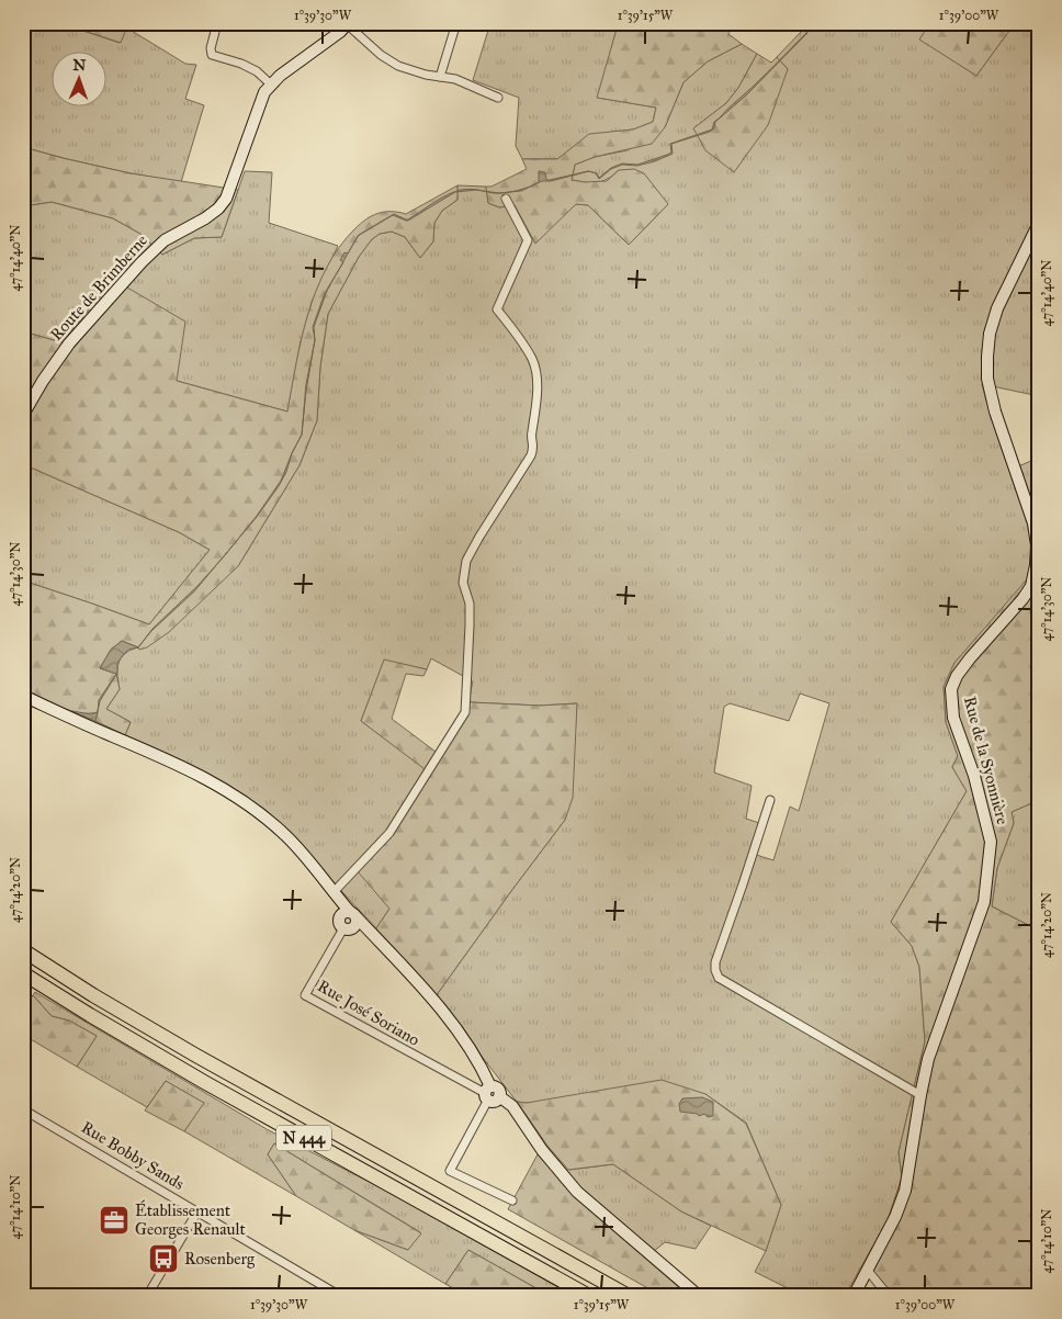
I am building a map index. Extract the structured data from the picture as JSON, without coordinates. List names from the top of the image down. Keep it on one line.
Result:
{"streets":{"highway":["N 444"],"street":["Route de Brimberne","Rue de la Syonnière","Rue José Soriano","Rue Bobby Sands"]},"places":{"office":["Établissement Georges Renault"],"bus stop":["Rosenberg"]},"north":"top","coordinates":["1°39'30\"W","1°39'15\"W","1°39'00\"W","47°14'40\"N","47°14'30\"N","47°14'20\"N","47°14'10\"N"]}
